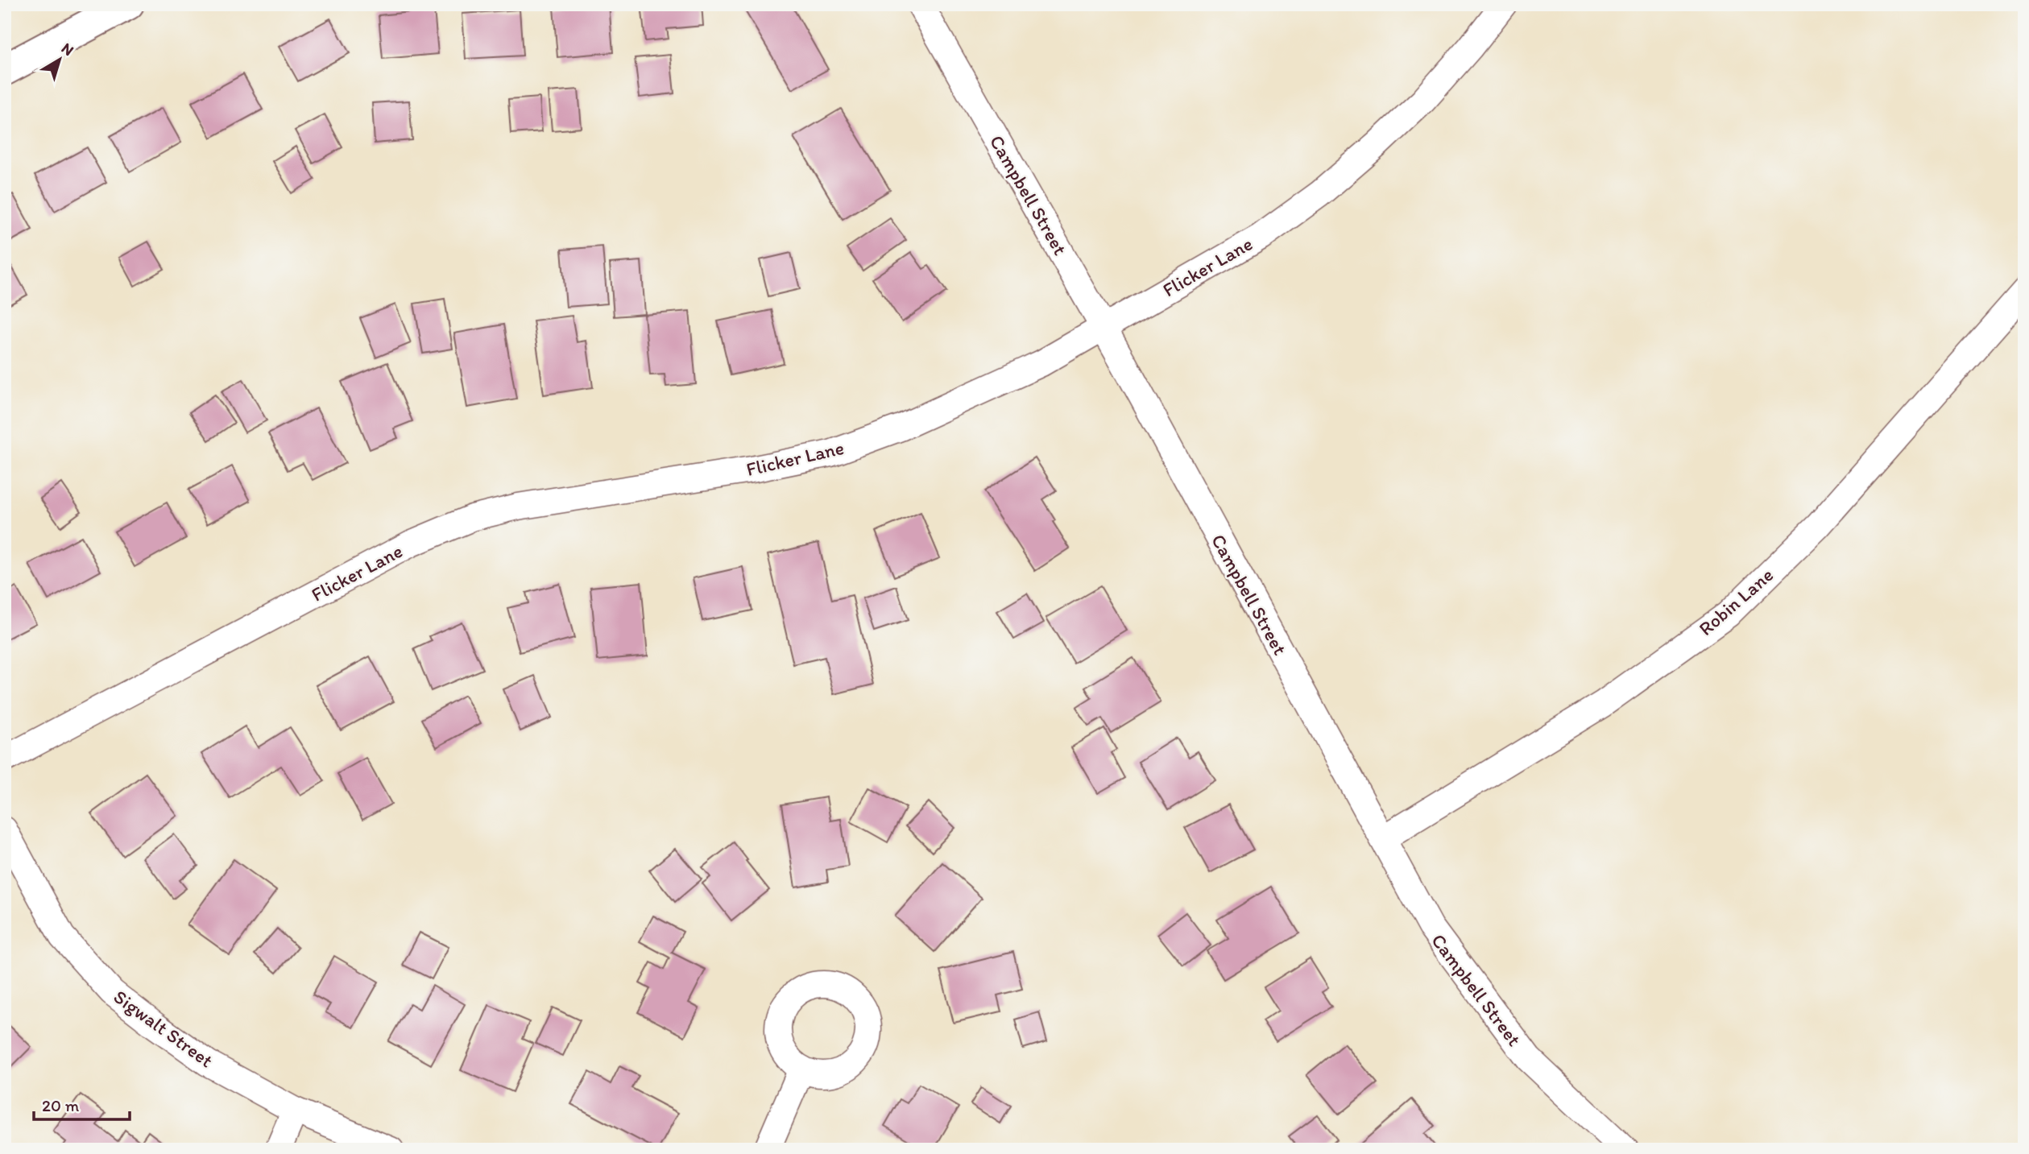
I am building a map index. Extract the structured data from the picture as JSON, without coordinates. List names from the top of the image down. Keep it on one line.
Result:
{"streets":{"street":["Campbell Street","Flicker Lane","Robin Lane","Sigwalt Street"]},"crossings":[["Campbell Street","Flicker Lane"],["Campbell Street","Robin Lane"]],"scale_bar":"20 m","north":"top right"}
